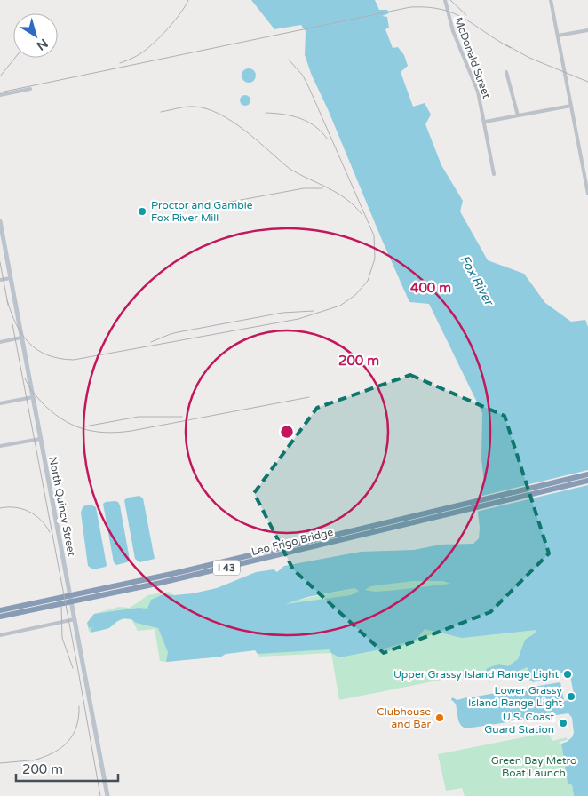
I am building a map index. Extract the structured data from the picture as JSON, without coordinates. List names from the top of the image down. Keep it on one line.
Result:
{"streets":{"highway":["Leo Frigo Bridge","I 43"],"street":["McDonald Street","North Quincy Street"]},"water":["Fox River"],"parks":["Green Bay Metro Boat Launch"],"places":["Proctor and Gamble Fox River Mill","Upper Grassy Island Range Light","Lower Grassy Island Range Light","Clubhouse and Bar","U.S. Coast Guard Station"],"scale_bar":"200 m","north":"bottom right","rings":["400 m","200 m"]}
